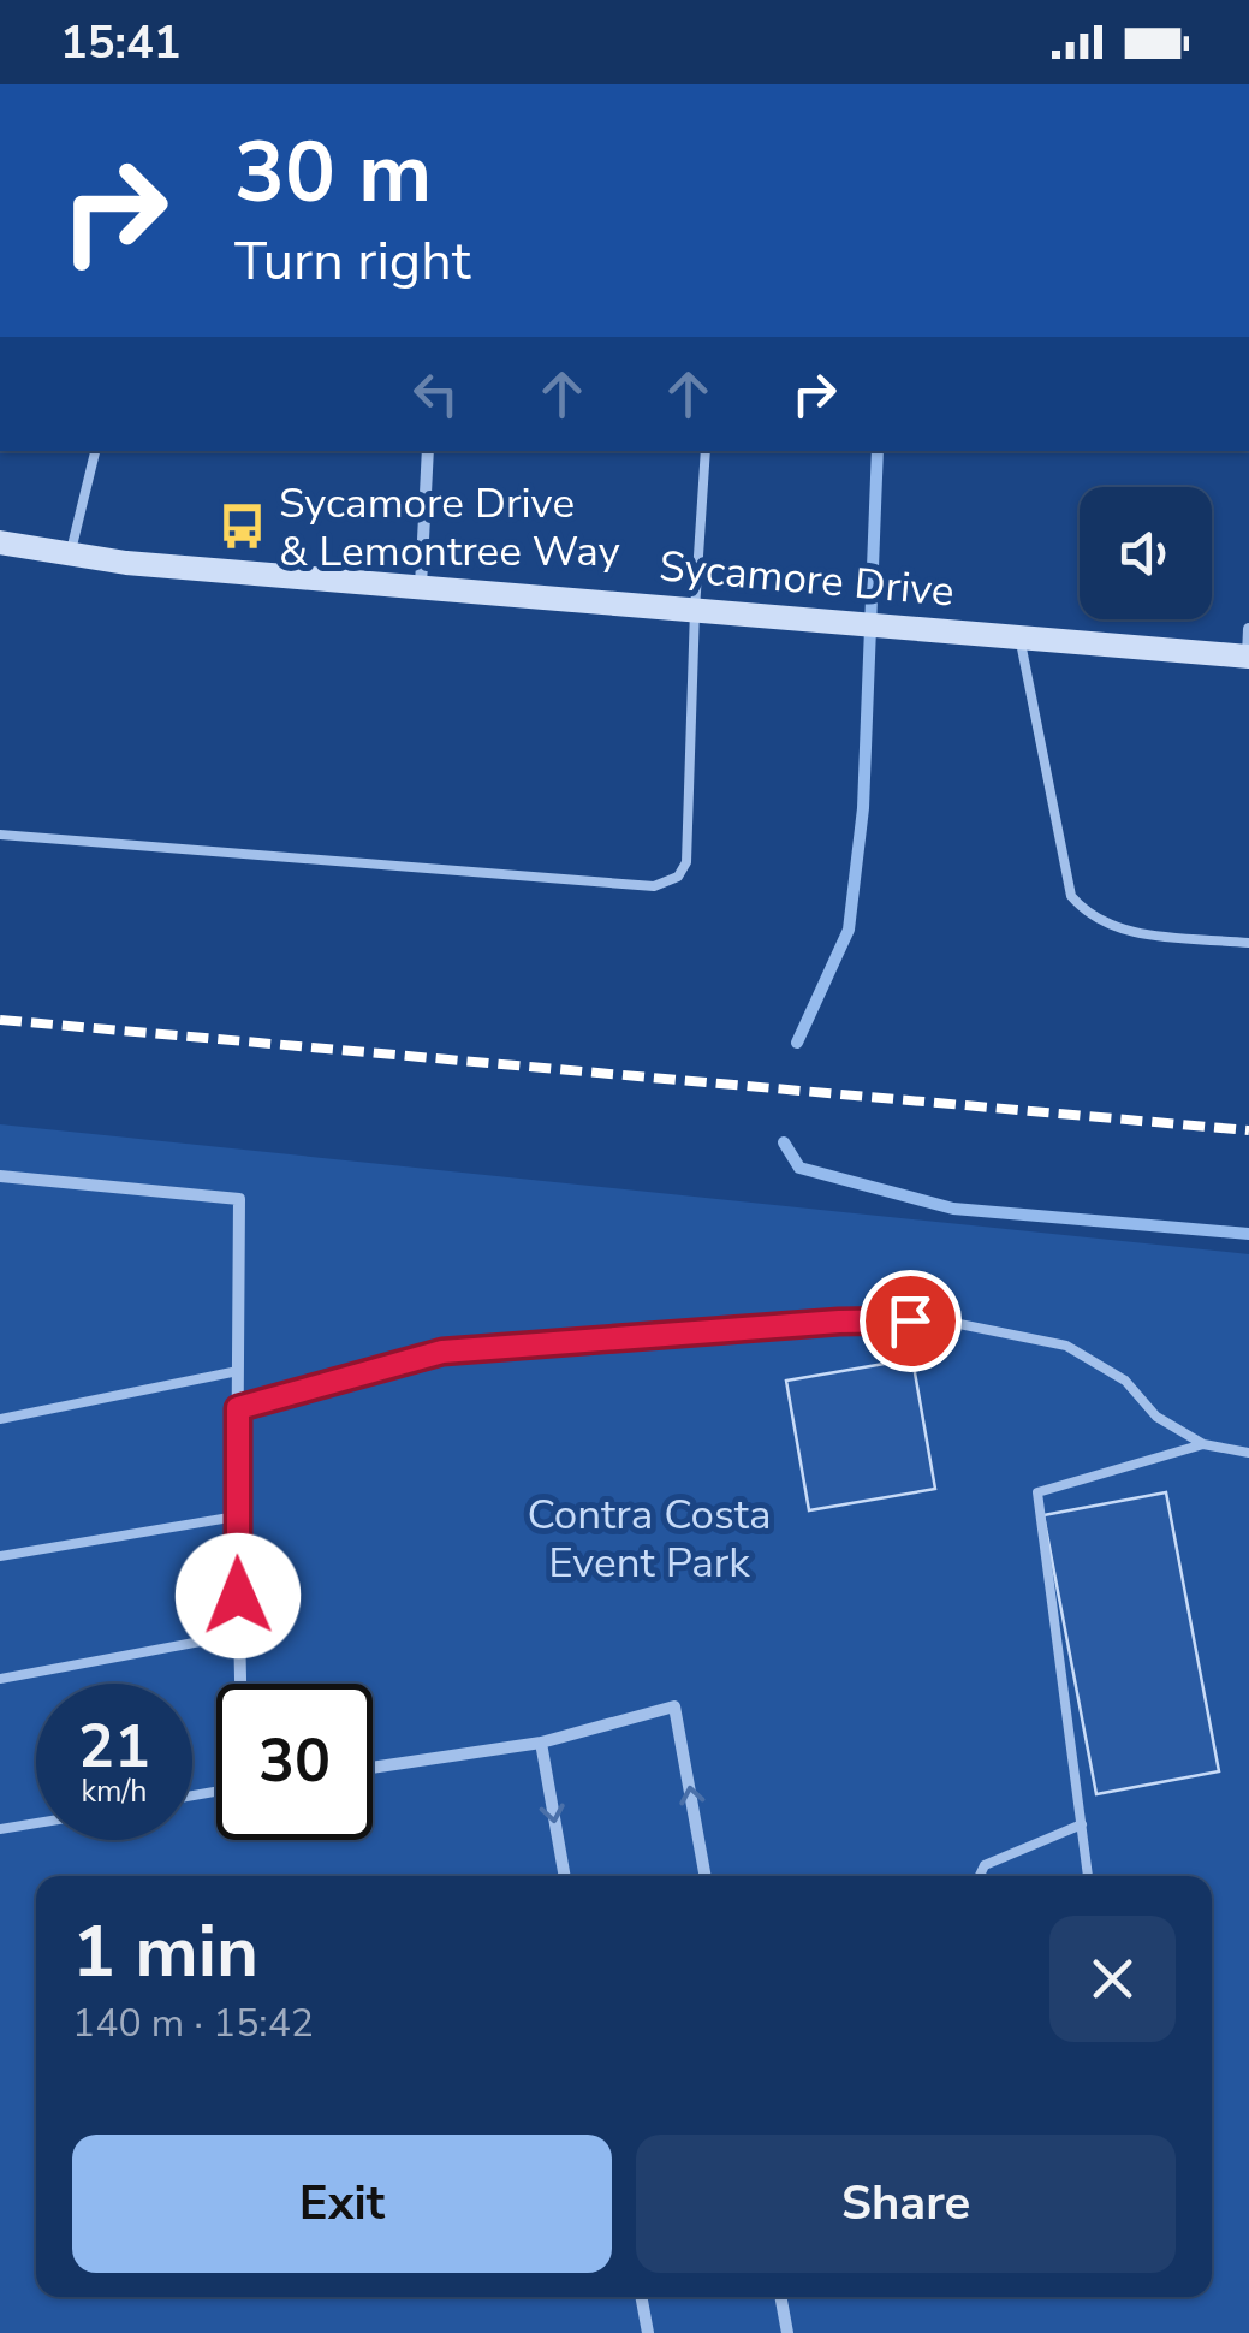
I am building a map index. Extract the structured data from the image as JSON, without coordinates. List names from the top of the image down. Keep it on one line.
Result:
{"streets":{"street":["Sycamore Drive"]},"parks":["Contra Costa Event Park"],"places":{"bus stop":["Sycamore Drive & Lemontree Way"]},"page":{"status":"15:41","turn":["30 m","Turn right"],"speed":"21 km/h","limit":"30","heading":["1 min","140 m · 15:42"],"buttons":["Exit","Share"]}}
